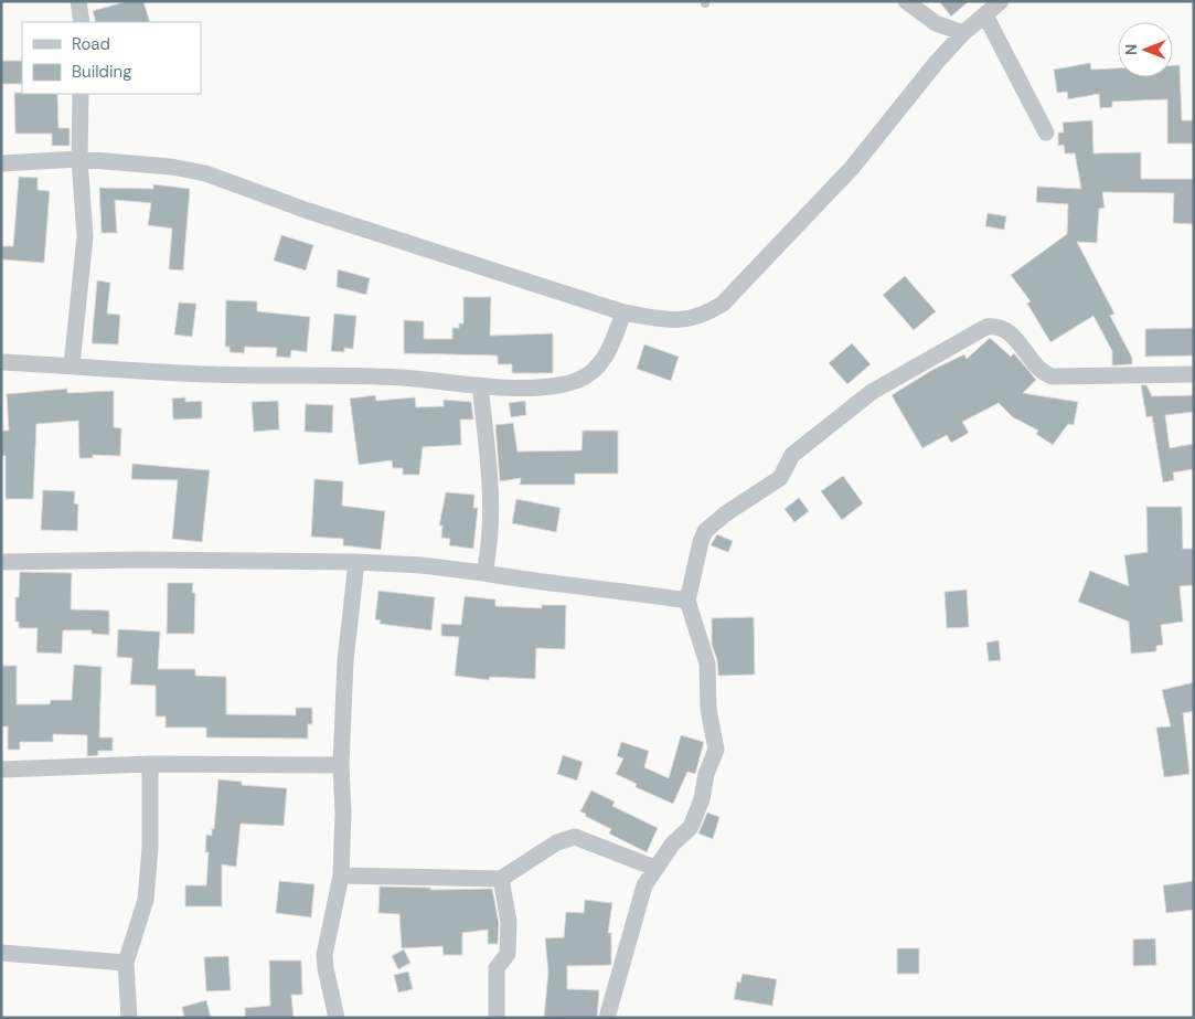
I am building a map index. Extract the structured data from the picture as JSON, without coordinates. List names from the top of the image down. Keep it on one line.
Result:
{"legend":["Road","Building"],"north":"left"}
